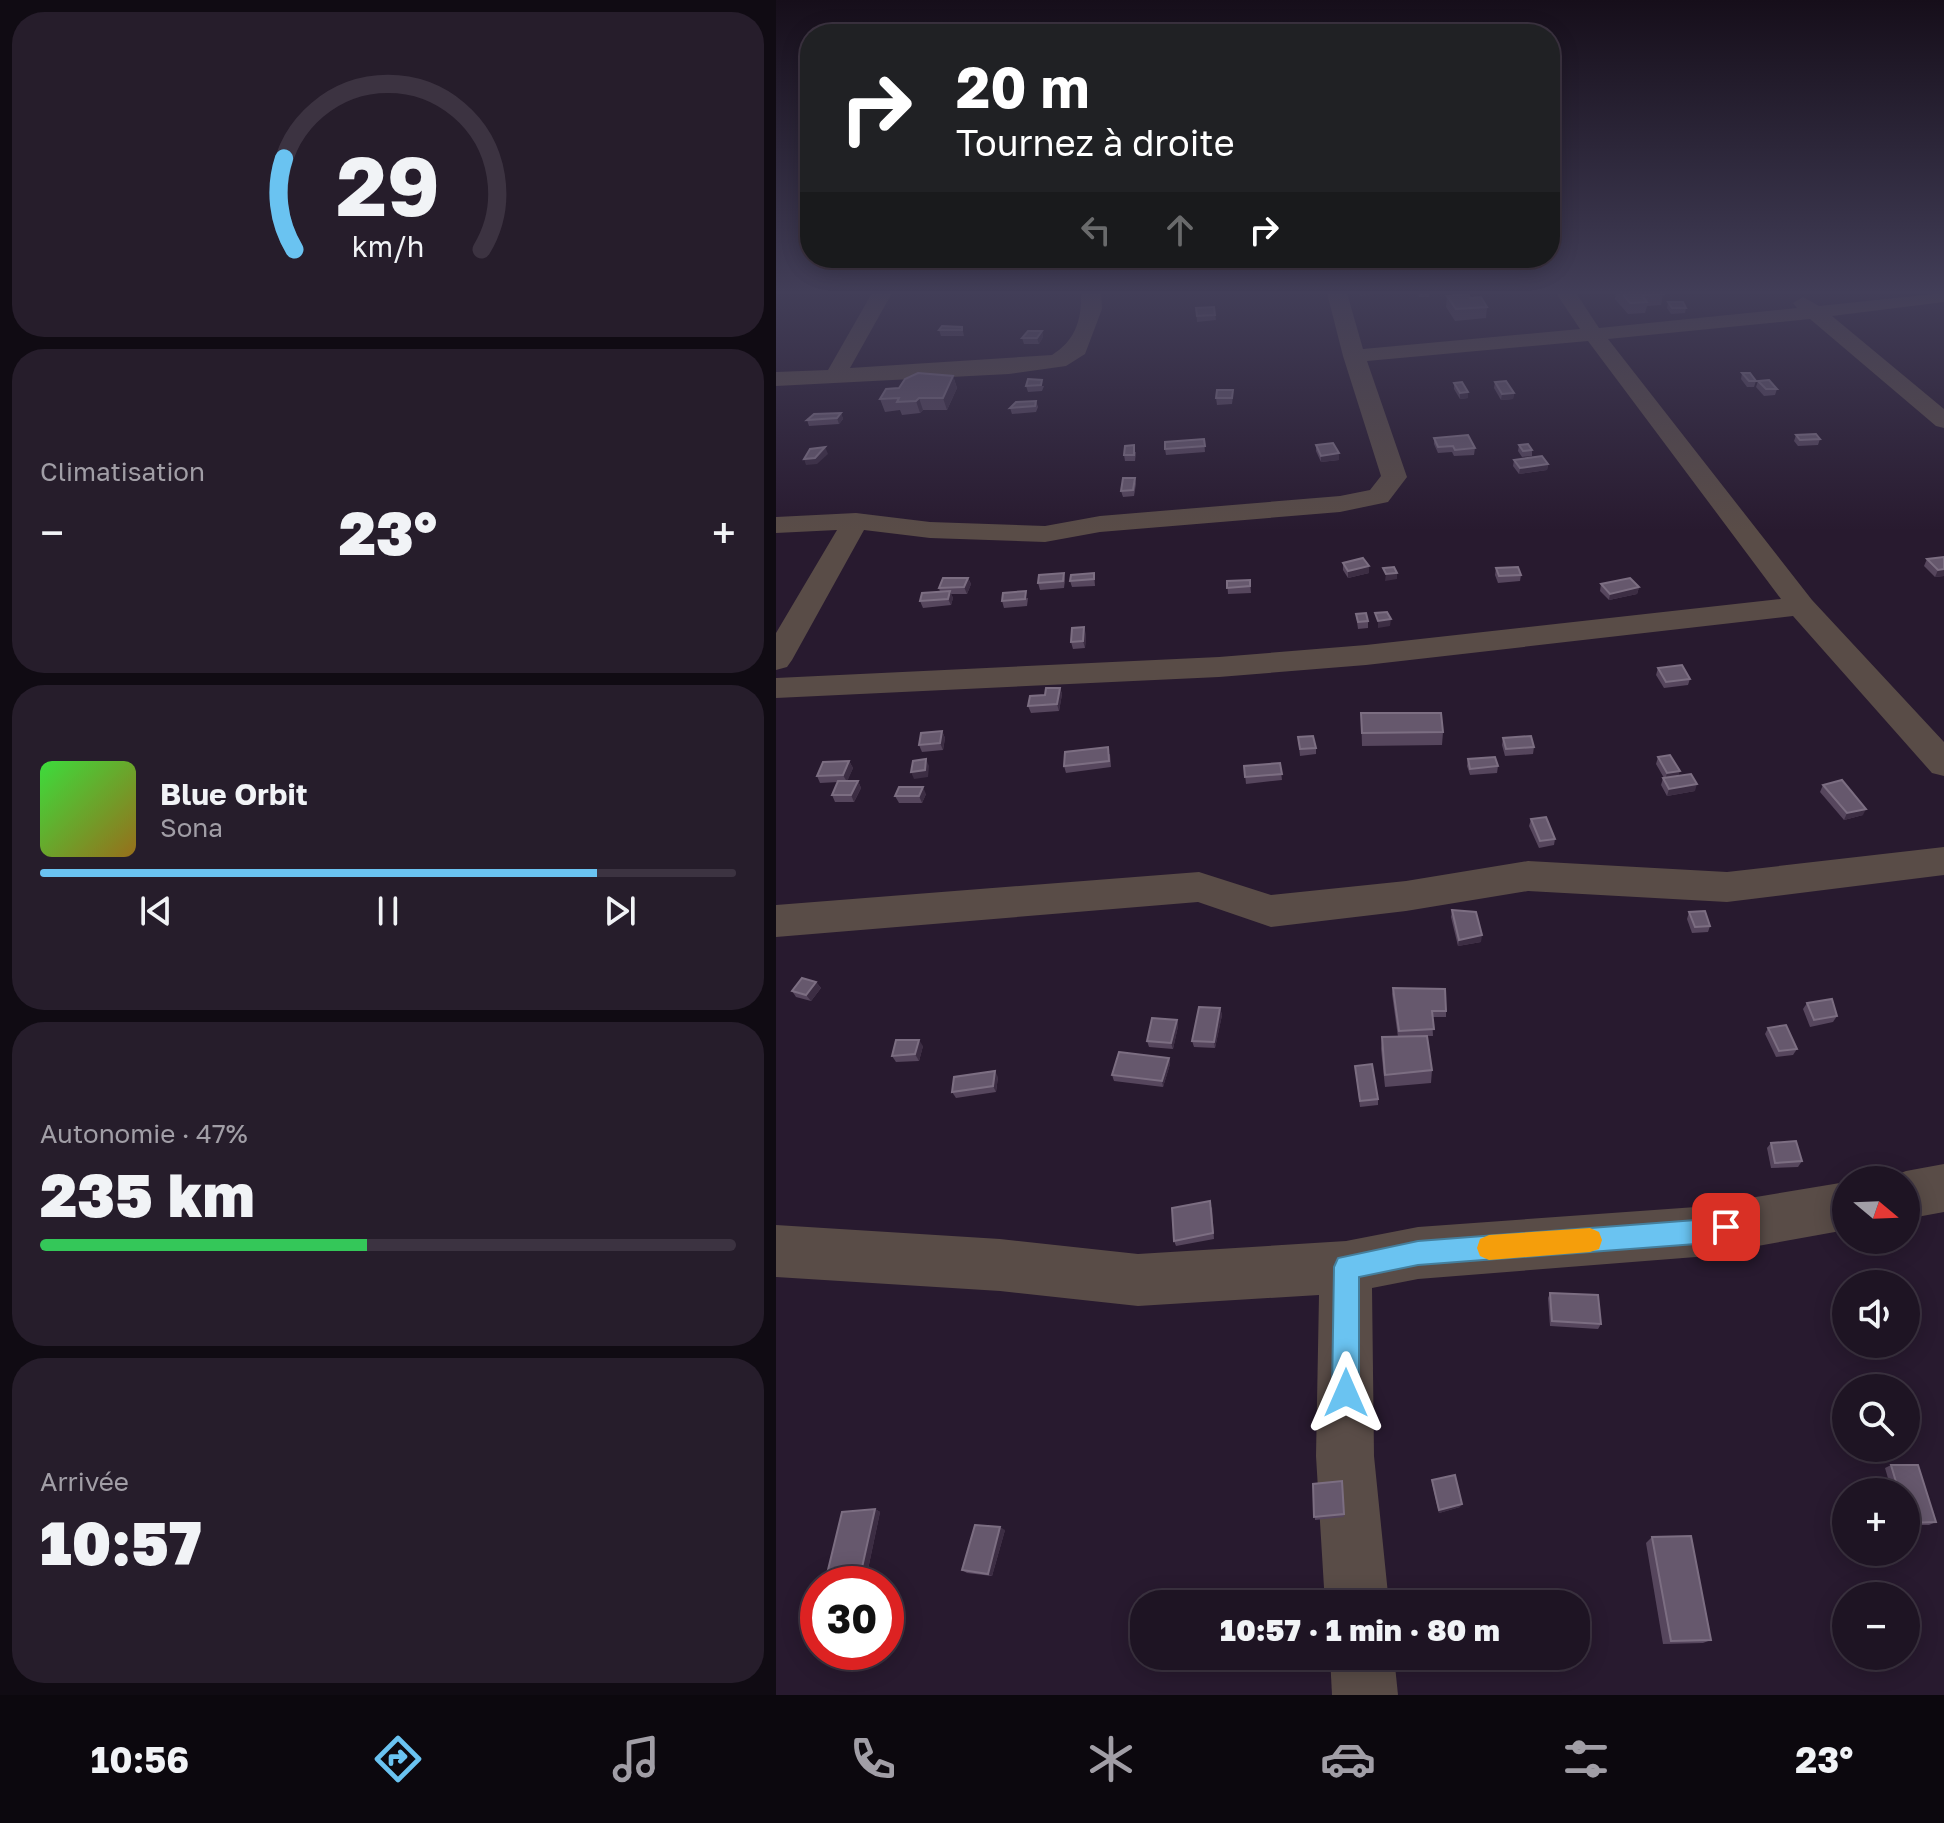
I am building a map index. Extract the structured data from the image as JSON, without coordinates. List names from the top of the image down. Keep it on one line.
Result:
{"north":"right","page":{"turn":["20 m","Tournez à droite"],"tile":["Climatisation",["Autonomie · 47%","235 km"],["Arrivée","10:57"]],"heat":["−","23°","+"],"song":["Blue Orbit","Sona"],"map_buttons":["+","−"],"limit":"30","trip":"10:57 · 1 min · 80 m","tabs":["10:56","23°"],"gauge":["29","km/h"]}}
